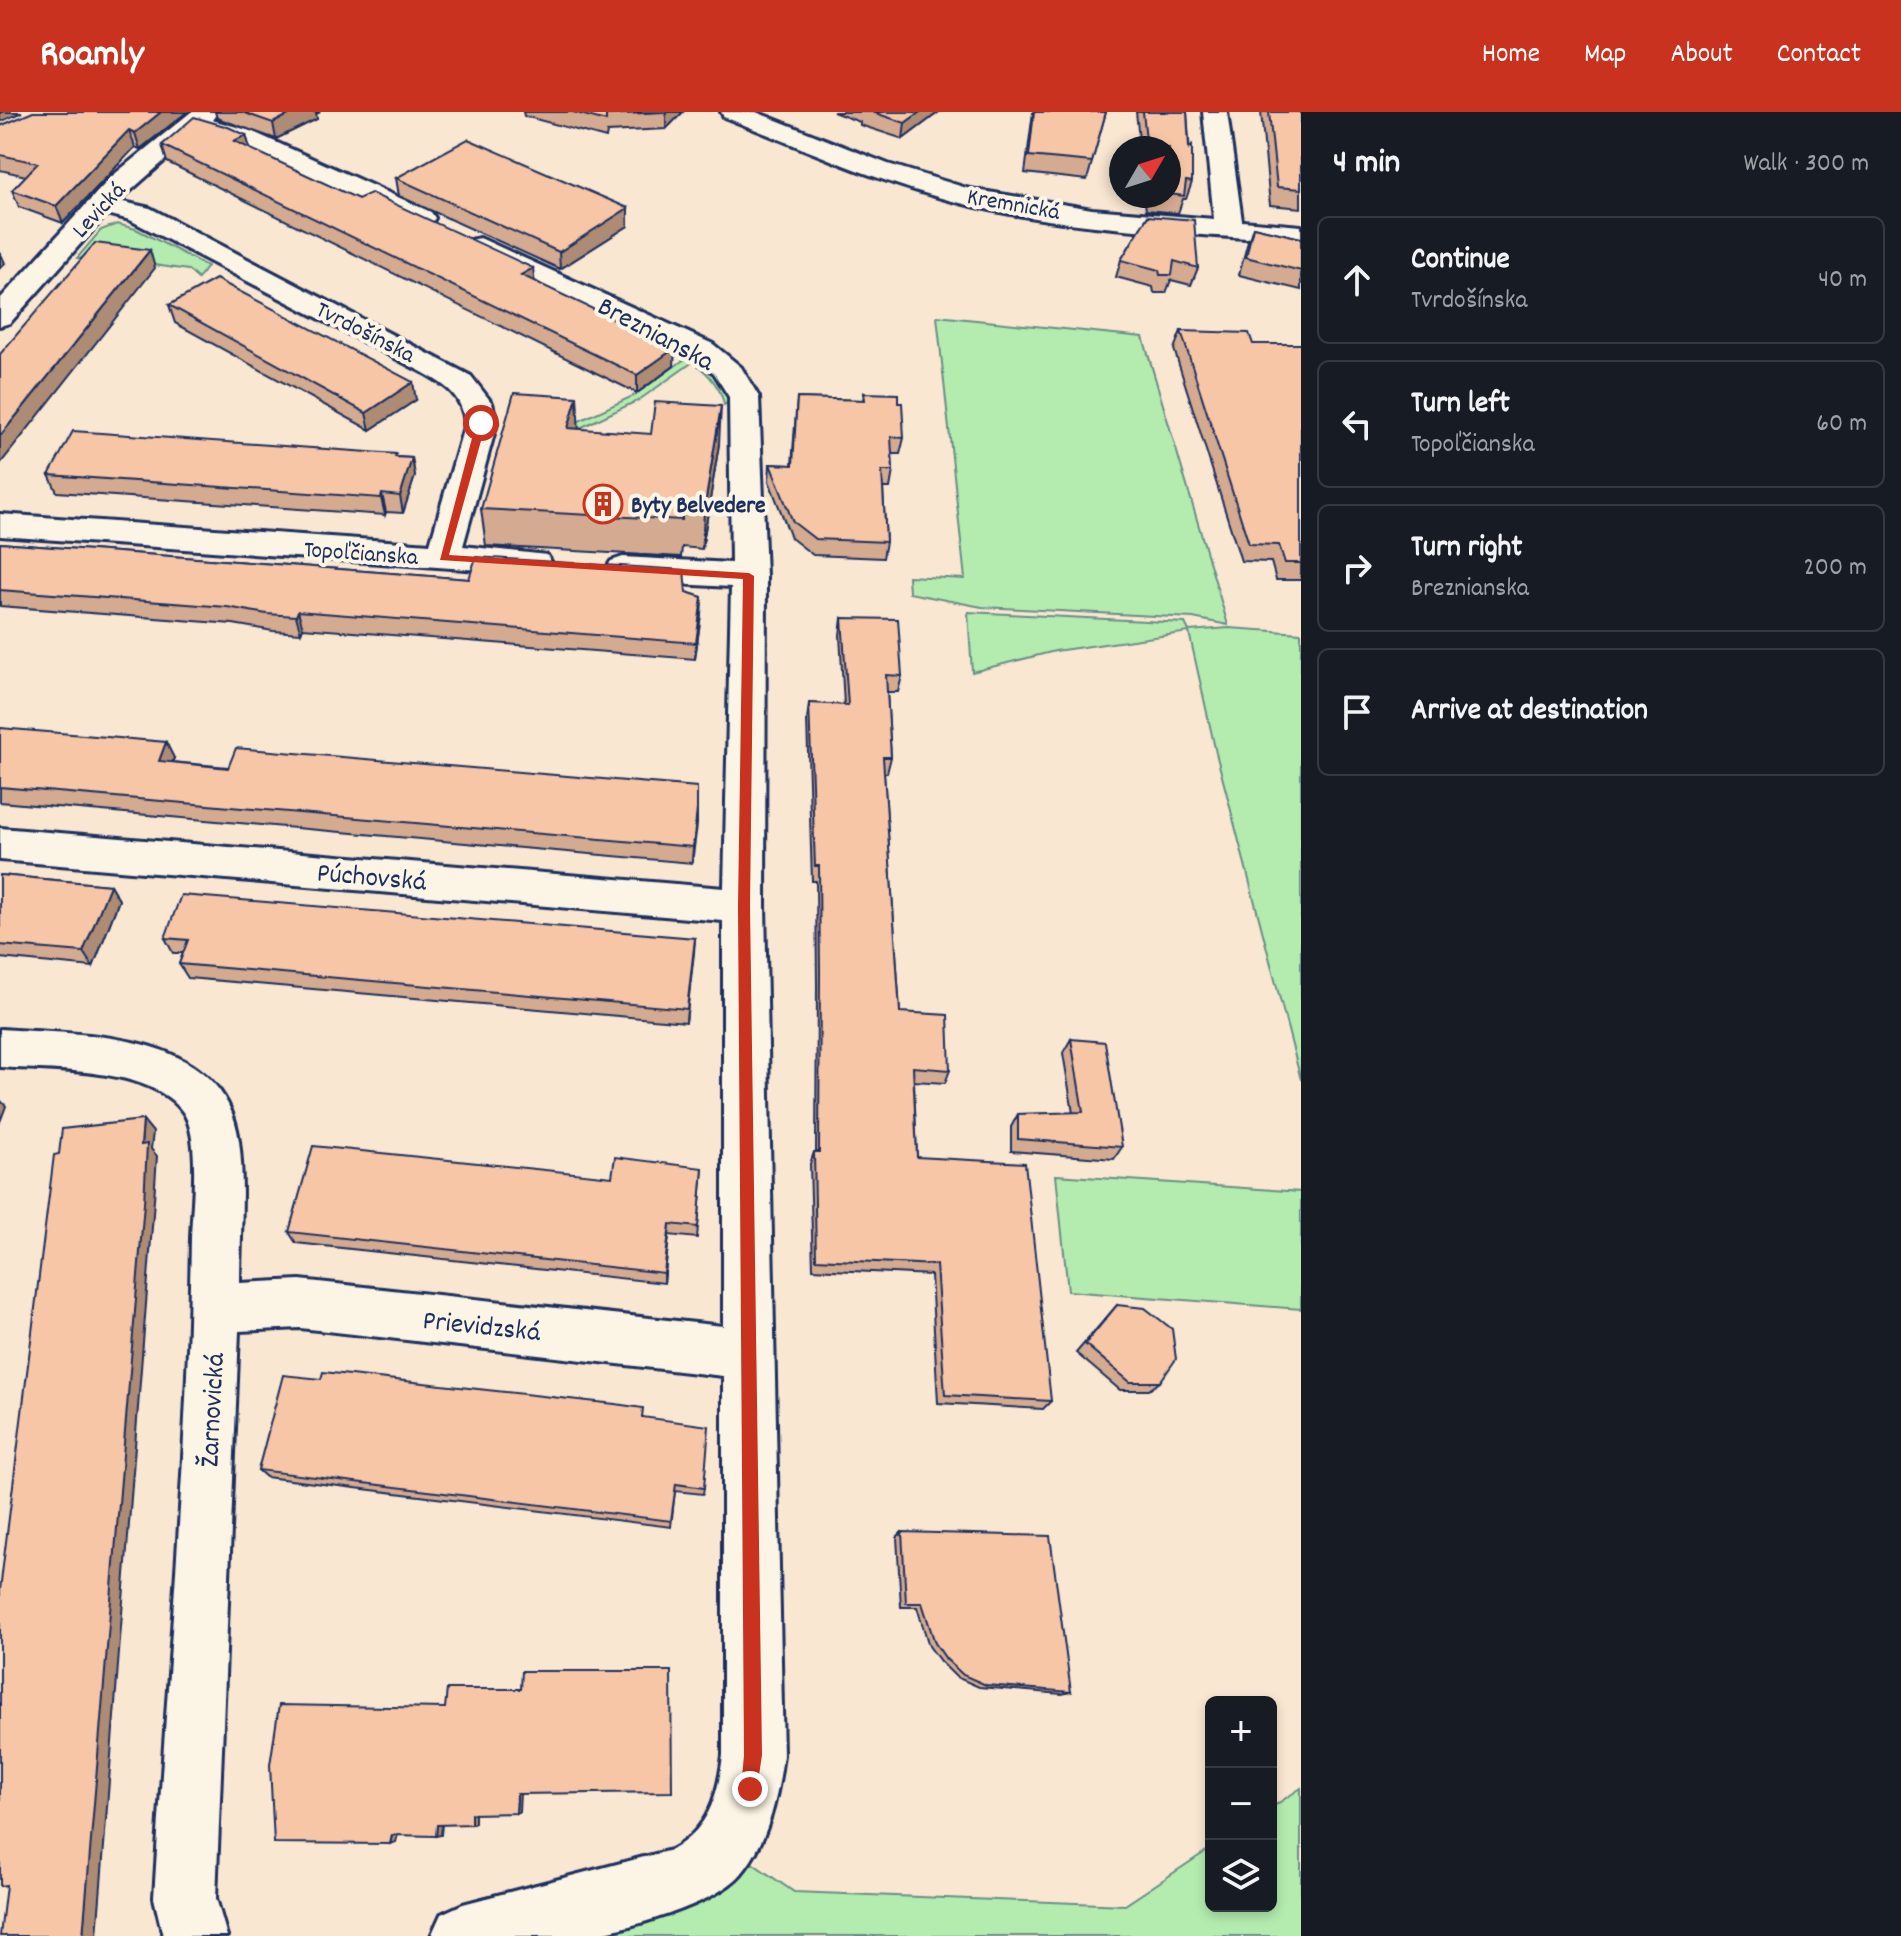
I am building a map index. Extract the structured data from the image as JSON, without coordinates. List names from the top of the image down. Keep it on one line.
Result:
{"streets":{"street":["Kremnická","Levická","Tvrdošínska","Breznianska","Topoľčianska","Púchovská","Prievidzská","Žarnovická"]},"crossings":[["Levická","Tvrdošínska"],["Levická","Breznianska"],["Tvrdošínska","Topoľčianska"],["Breznianska","Topoľčianska"],["Breznianska","Púchovská"],["Breznianska","Prievidzská"],["Prievidzská","Žarnovická"]],"places":{"building":["Byty Belvedere"]},"north":"top right","page":{"header":"Roamly","nav":["Home","Map","About","Contact"],"heading":["4 min","Walk · 300 m"],"list":[["Continue","Tvrdošínska","40 m"],["Turn left","Topoľčianska","60 m"],["Turn right","Breznianska","200 m"],"Arrive at destination"],"map_buttons":["+","−"]}}
